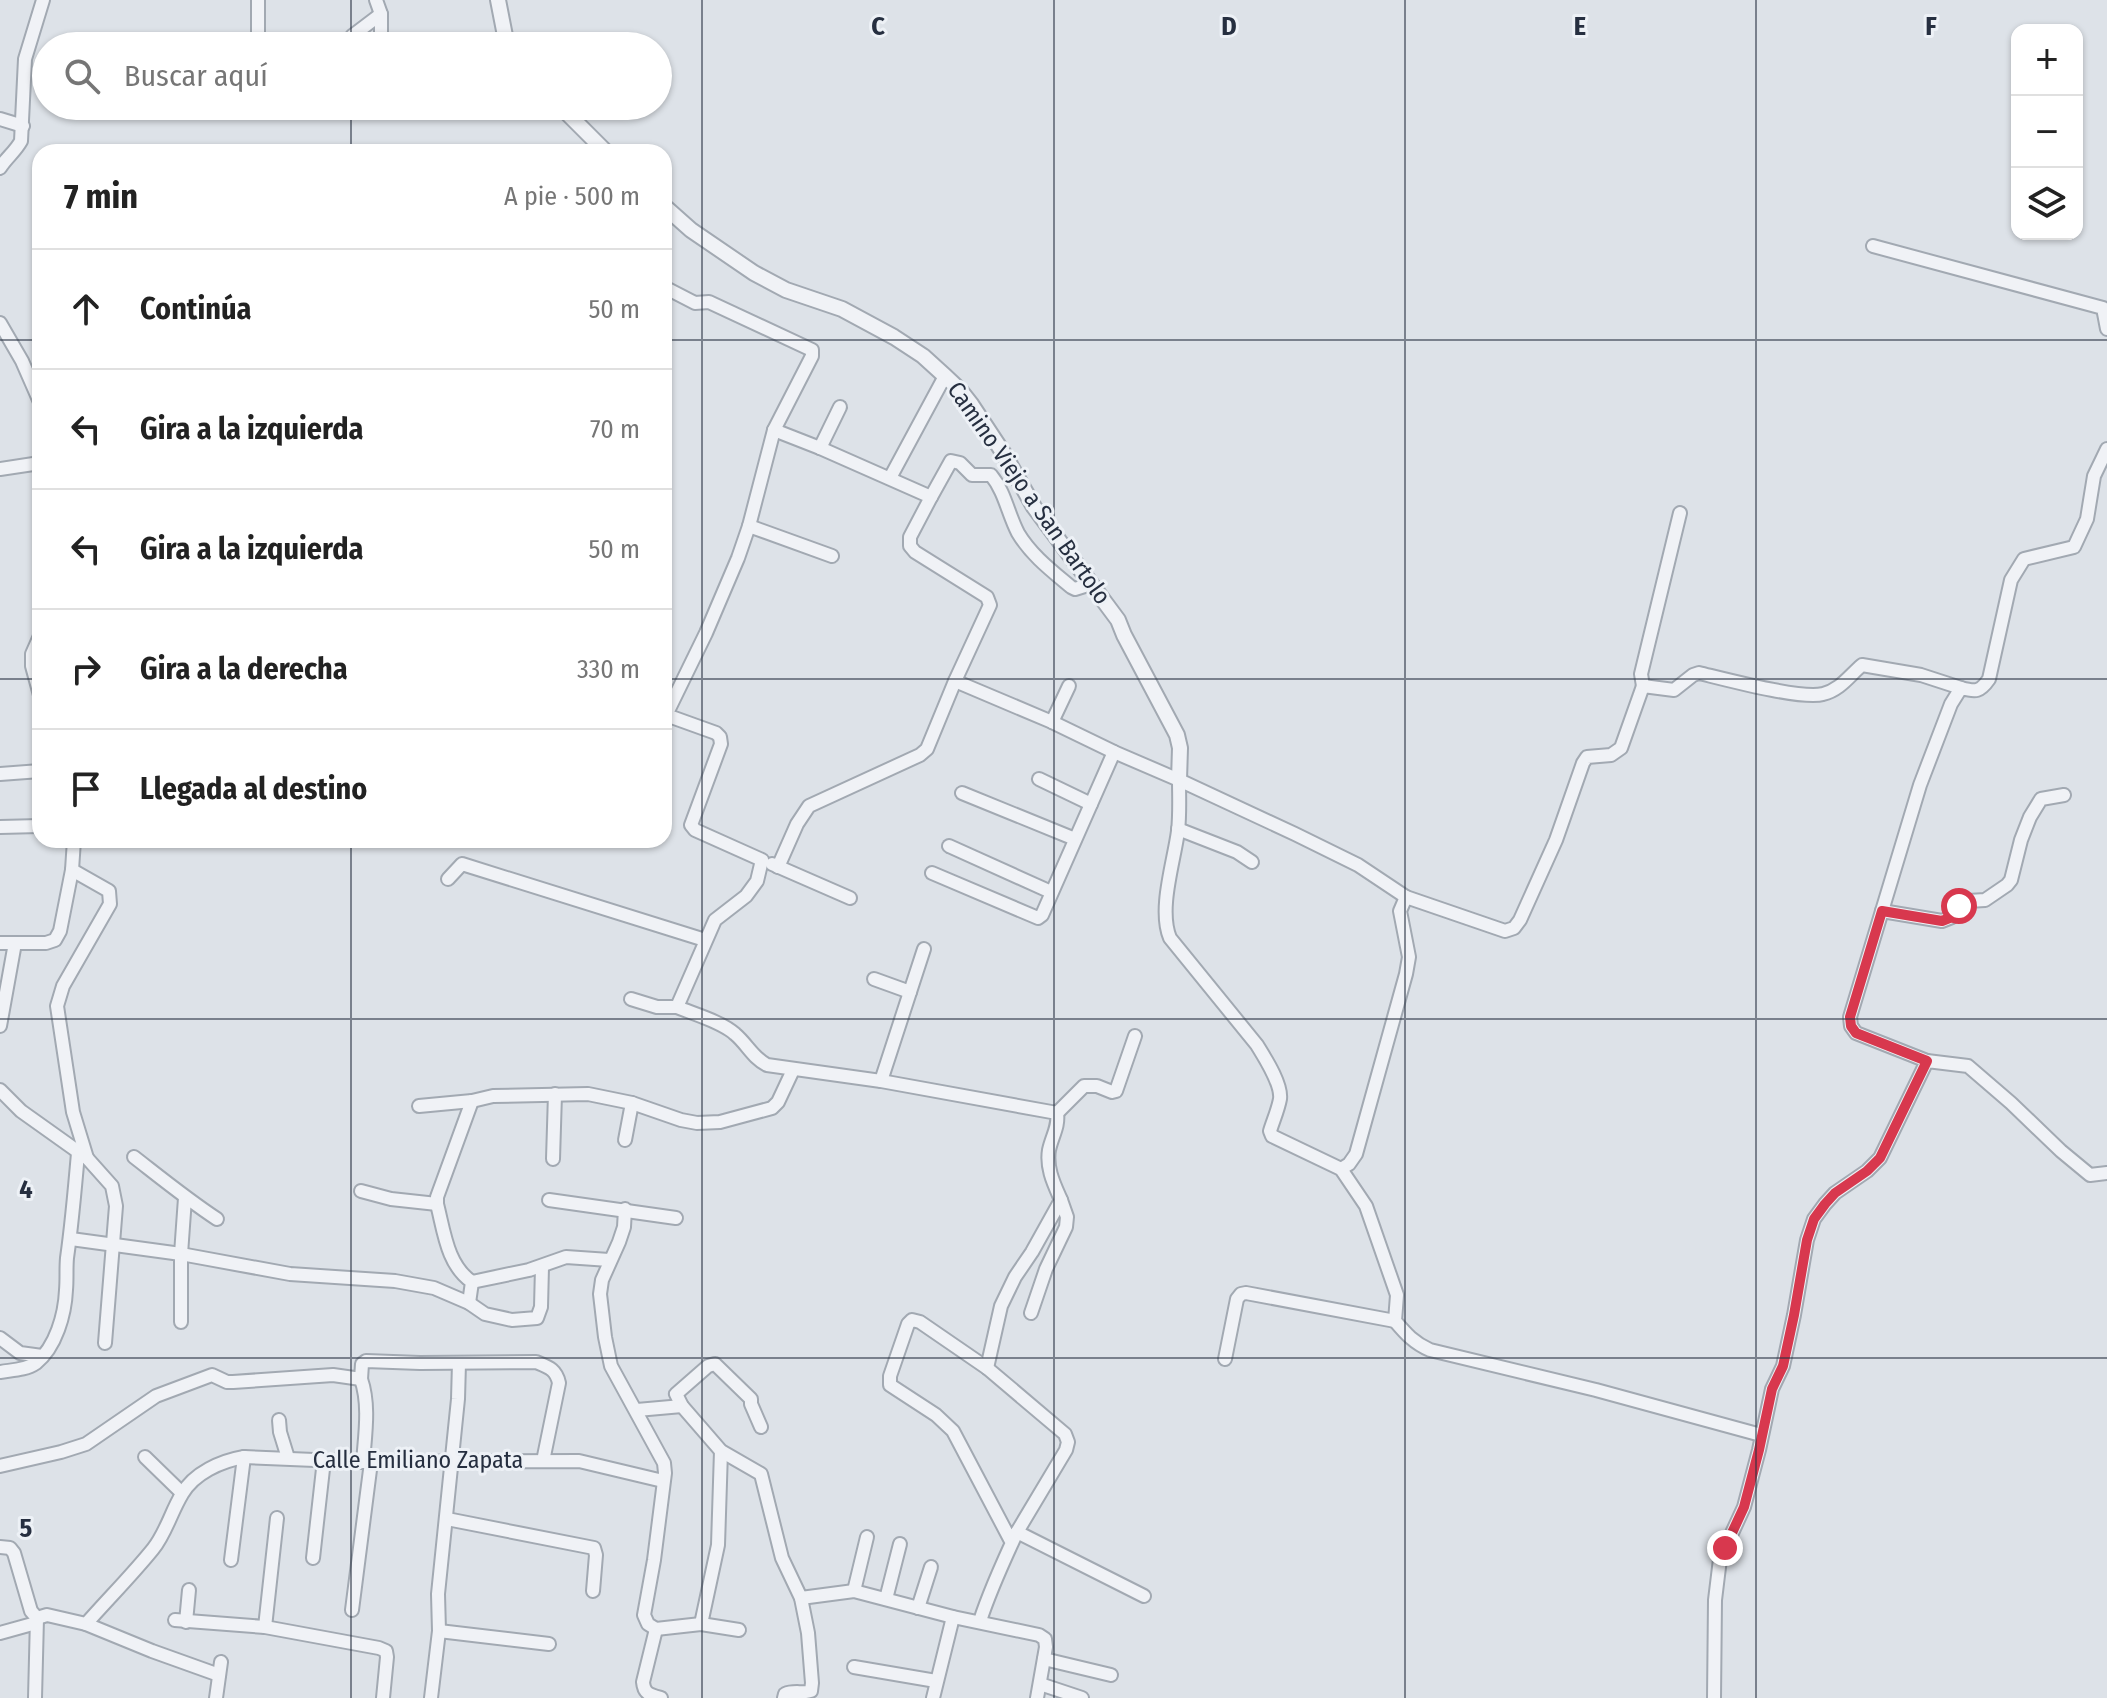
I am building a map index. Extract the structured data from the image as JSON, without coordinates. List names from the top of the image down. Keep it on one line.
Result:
{"streets":{"street":["Camino Viejo a San Bartolo","Calle Emiliano Zapata"]},"page":{"map_buttons":["+","−"],"search":"Buscar aquí","heading":["7 min","A pie · 500 m"],"list":[["Continúa","50 m"],["Gira a la izquierda","70 m"],["Gira a la izquierda","50 m"],["Gira a la derecha","330 m"],"Llegada al destino"]},"grid":{"columns":["C","D","E","F"],"rows":["4","5"]}}
